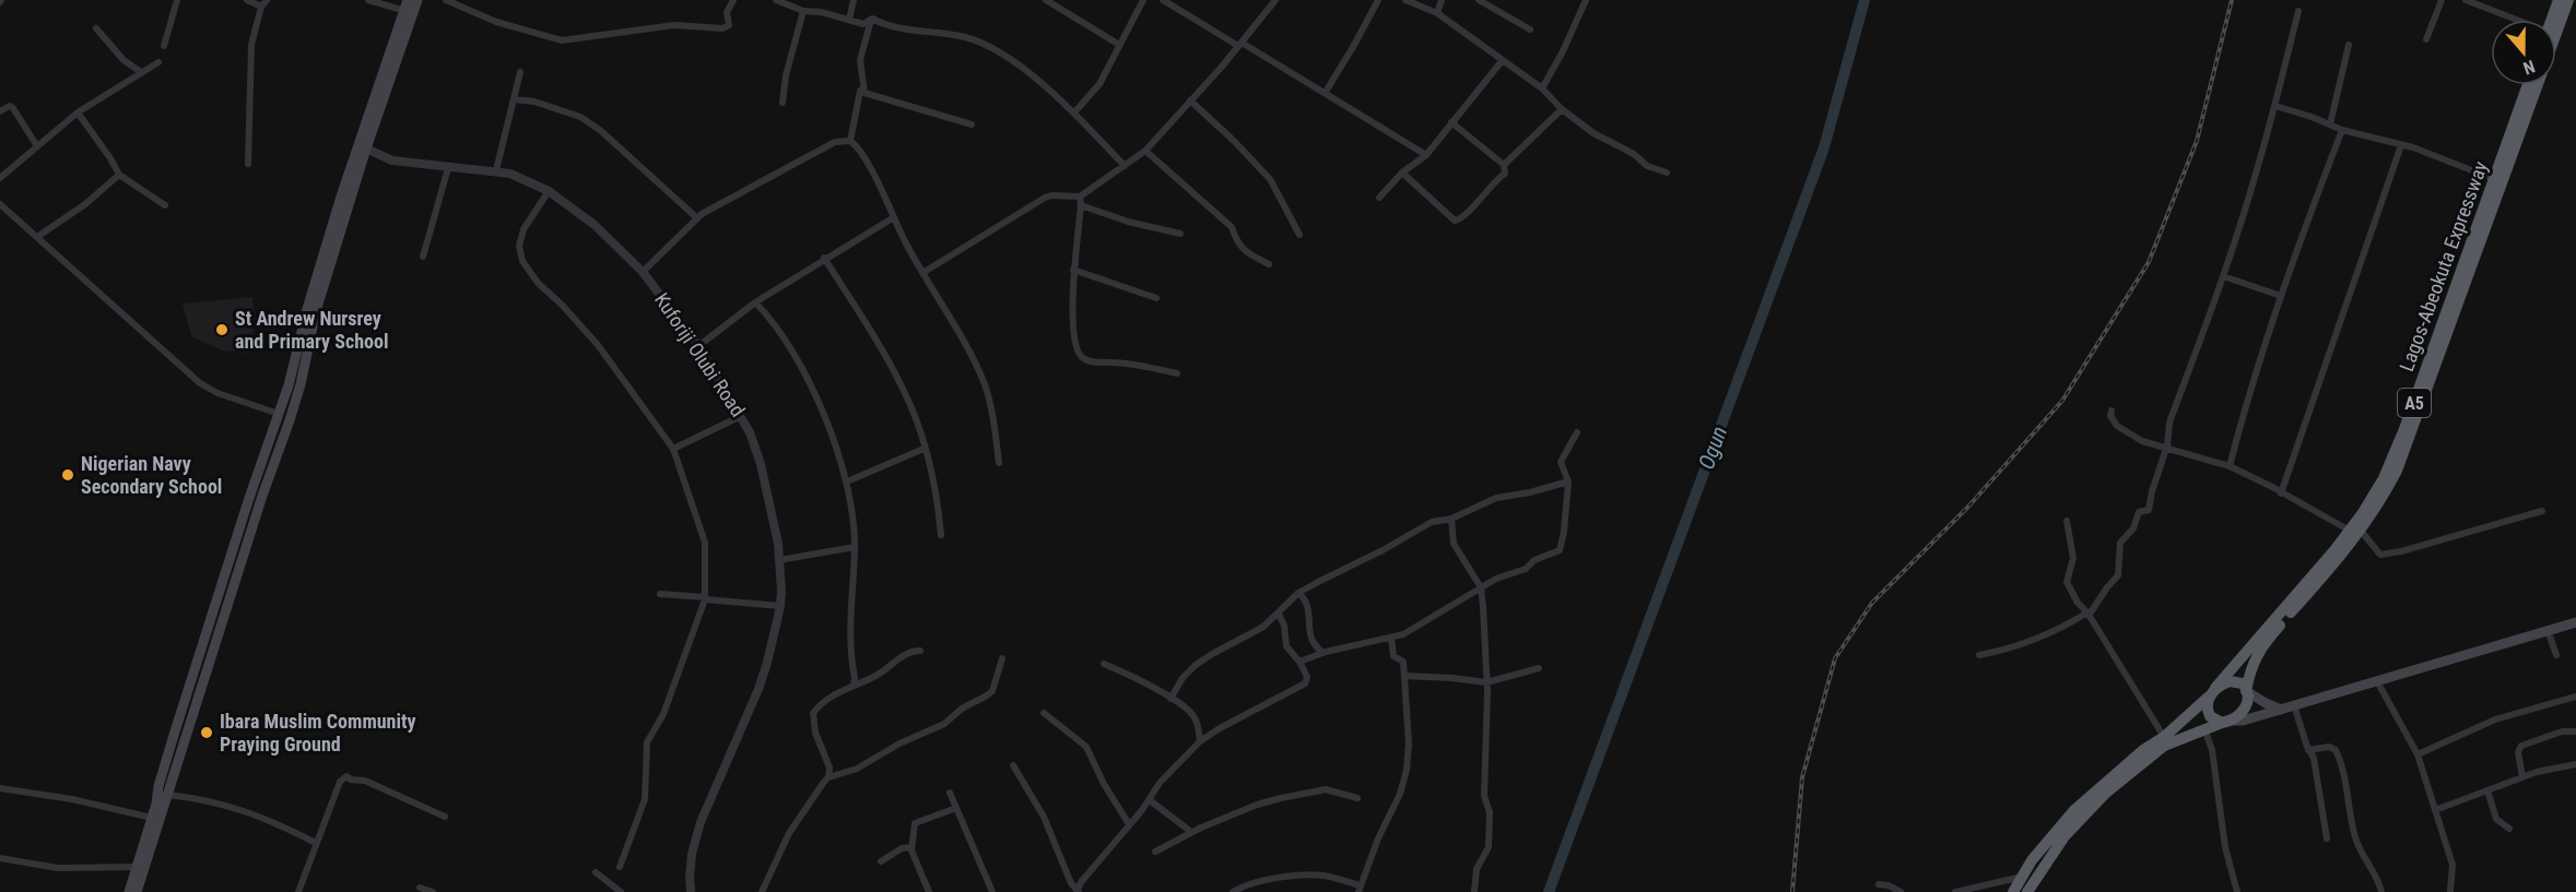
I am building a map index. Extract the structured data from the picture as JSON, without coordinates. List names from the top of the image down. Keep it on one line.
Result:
{"streets":{"highway":["Lagos-Abeokuta Expressway","A5"],"street":["Kuforiji Olubi Road"]},"crossings":[["Lagos-Abeokuta Expressway","A5"]],"water":["Ogun"],"places":["St Andrew Nursrey and Primary School","Nigerian Navy Secondary School","Ibara Muslim Community Praying Ground"],"north":"bottom"}
